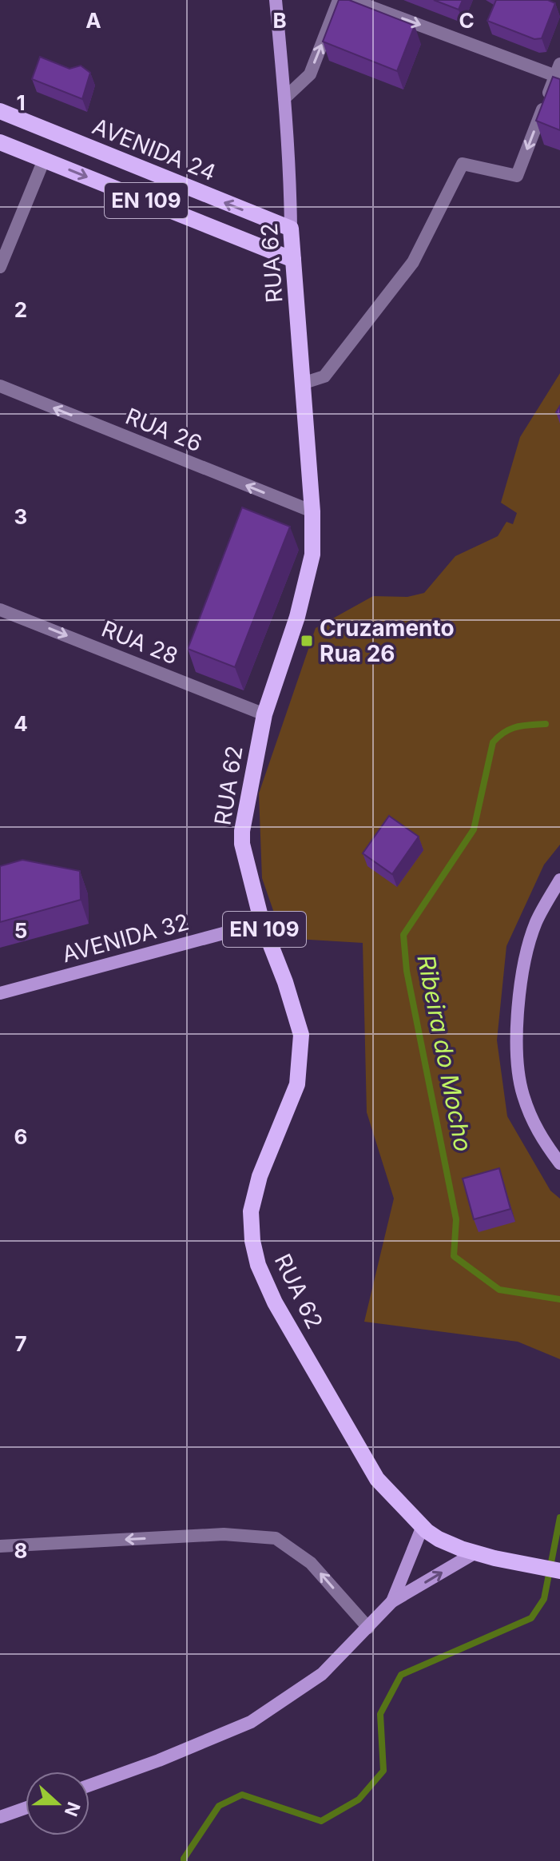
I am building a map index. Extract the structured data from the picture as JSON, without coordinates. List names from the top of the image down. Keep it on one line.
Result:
{"streets":{"main road":["AVENIDA 24","EN 109","RUA 62"],"street":["RUA 26","RUA 28","AVENIDA 32"]},"crossings":[["AVENIDA 24","RUA 62"],["EN 109","RUA 62"],["RUA 62","RUA 26"],["RUA 62","RUA 28"],["RUA 62","AVENIDA 32"]],"one_way":["RUA 26","RUA 28"],"water":["Ribeira do Mocho"],"places":{"transit":["Cruzamento Rua 26"]},"north":"right","grid":{"columns":["A","B","C"],"rows":["1","2","3","4","5","6","7","8"]}}
